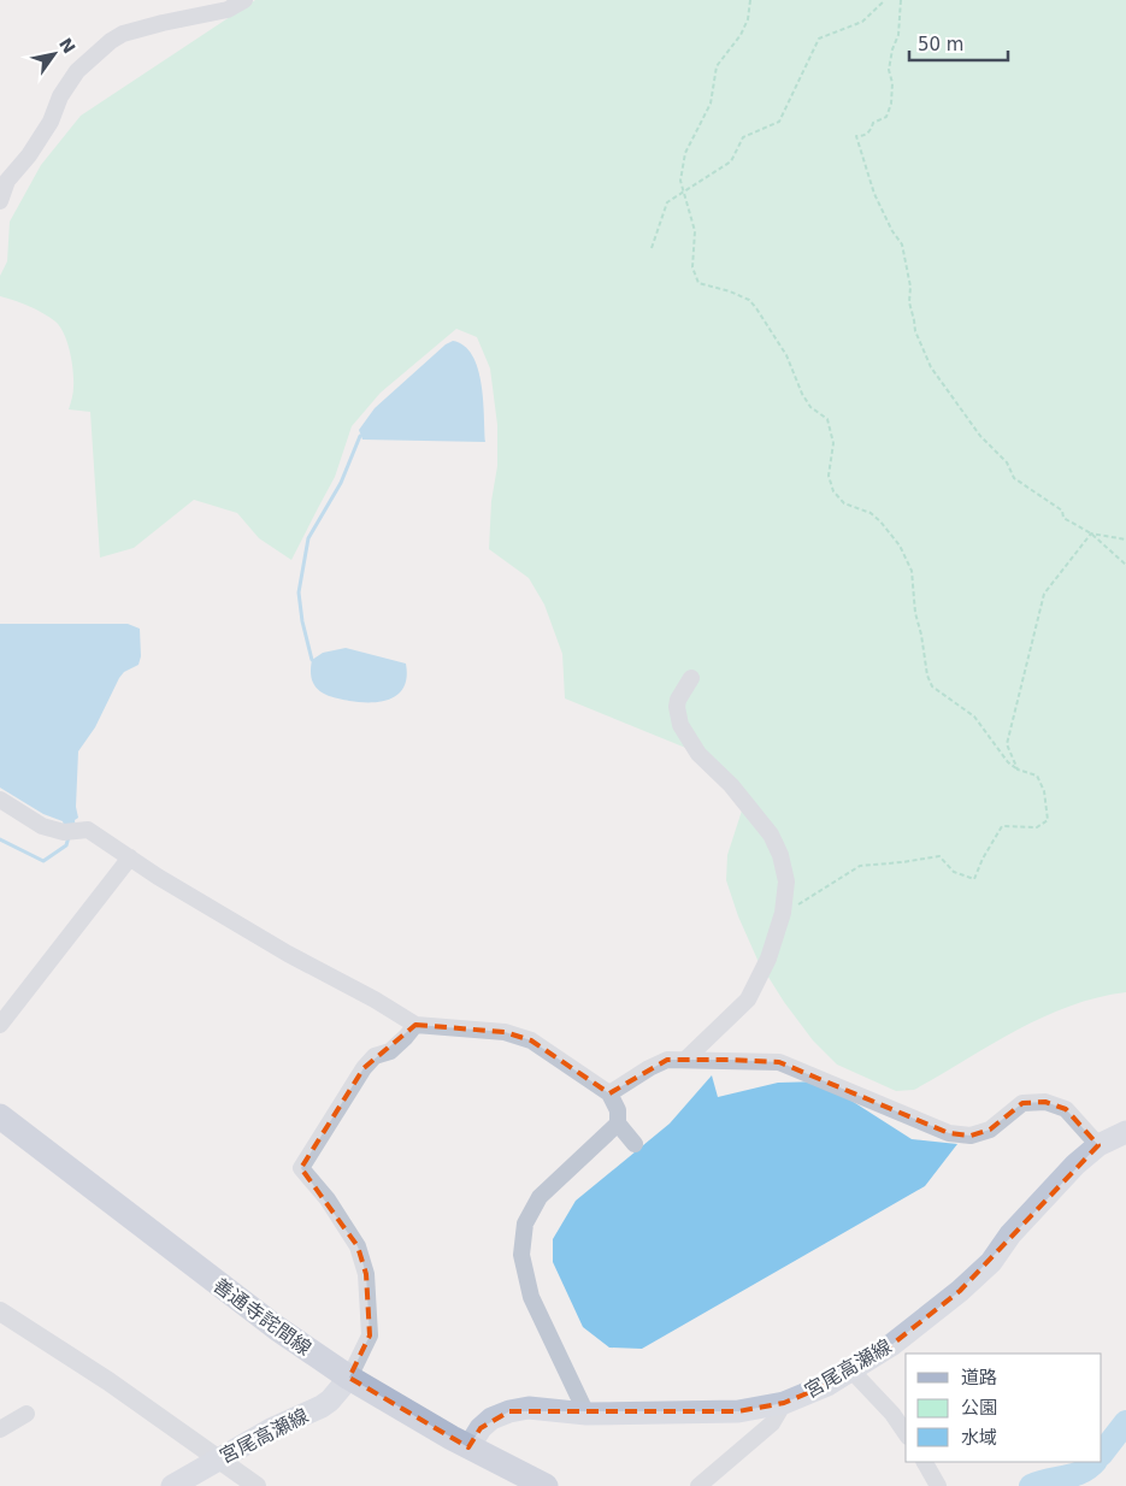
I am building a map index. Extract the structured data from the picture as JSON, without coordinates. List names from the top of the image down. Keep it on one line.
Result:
{"streets":{"main road":["善通寺詫間線","宮尾高瀬線"]},"crossings":[["善通寺詫間線","宮尾高瀬線"]],"legend":["道路","公園","水域"],"scale_bar":"50 m","north":"top right"}
